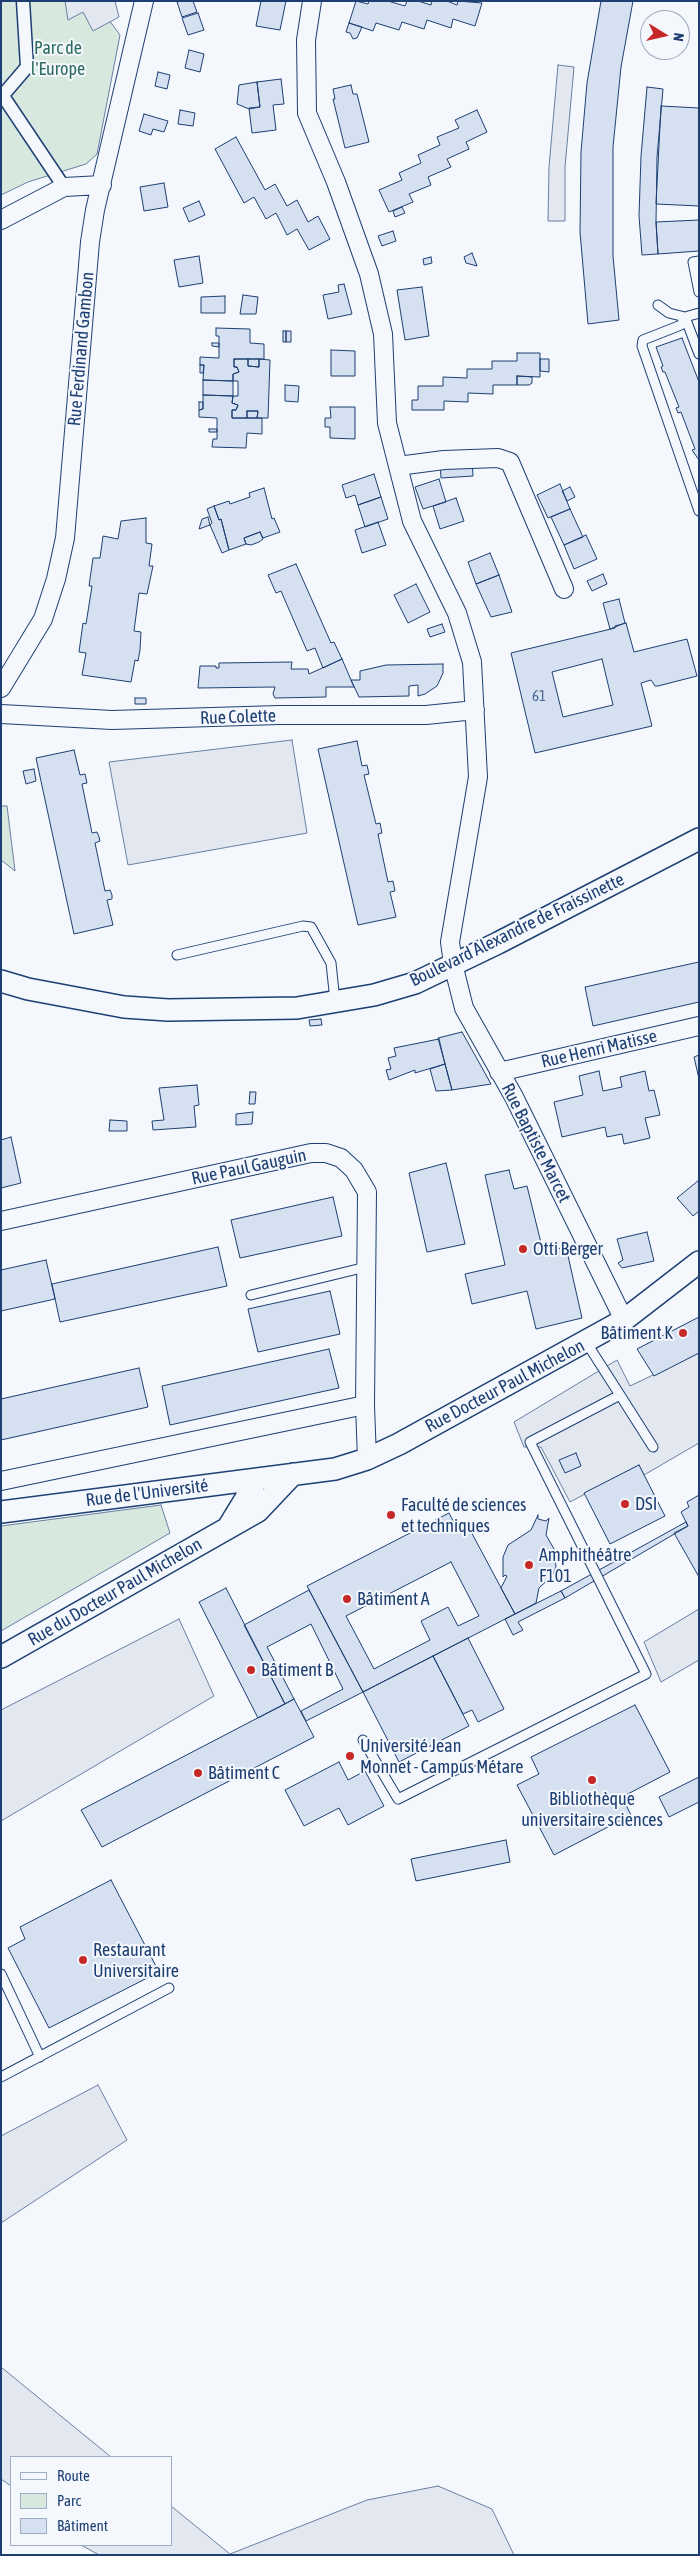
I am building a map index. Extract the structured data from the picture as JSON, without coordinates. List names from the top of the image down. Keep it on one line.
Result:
{"streets":{"street":["Rue Ferdinand Gambon","Rue Colette","Boulevard Alexandre de Fraissinette","Rue Henri Matisse","Rue Baptiste Marcet","Rue Paul Gauguin","Rue Docteur Paul Michelon","Rue de l'Université","Rue du Docteur Paul Michelon"]},"crossings":[["Rue Colette","Rue Baptiste Marcet"],["Boulevard Alexandre de Fraissinette","Rue Baptiste Marcet"],["Rue Henri Matisse","Rue Baptiste Marcet"],["Rue Baptiste Marcet","Rue Docteur Paul Michelon"],["Rue Paul Gauguin","Rue Docteur Paul Michelon"],["Rue Docteur Paul Michelon","Rue de l'Université"],["Rue Docteur Paul Michelon","Rue du Docteur Paul Michelon"],["Rue de l'Université","Rue du Docteur Paul Michelon"]],"parks":["Parc de l'Europe"],"places":["Otti Berger","Bâtiment K","DSI","Faculté de sciences et techniques","Amphithéâtre F101","Bâtiment A","Bâtiment B","Université Jean Monnet - Campus Métare","Bâtiment C","Bibliothèque universitaire sciences","Restaurant Universitaire"],"house_numbers":["61"],"legend":["Route","Parc","Bâtiment"],"north":"right"}
